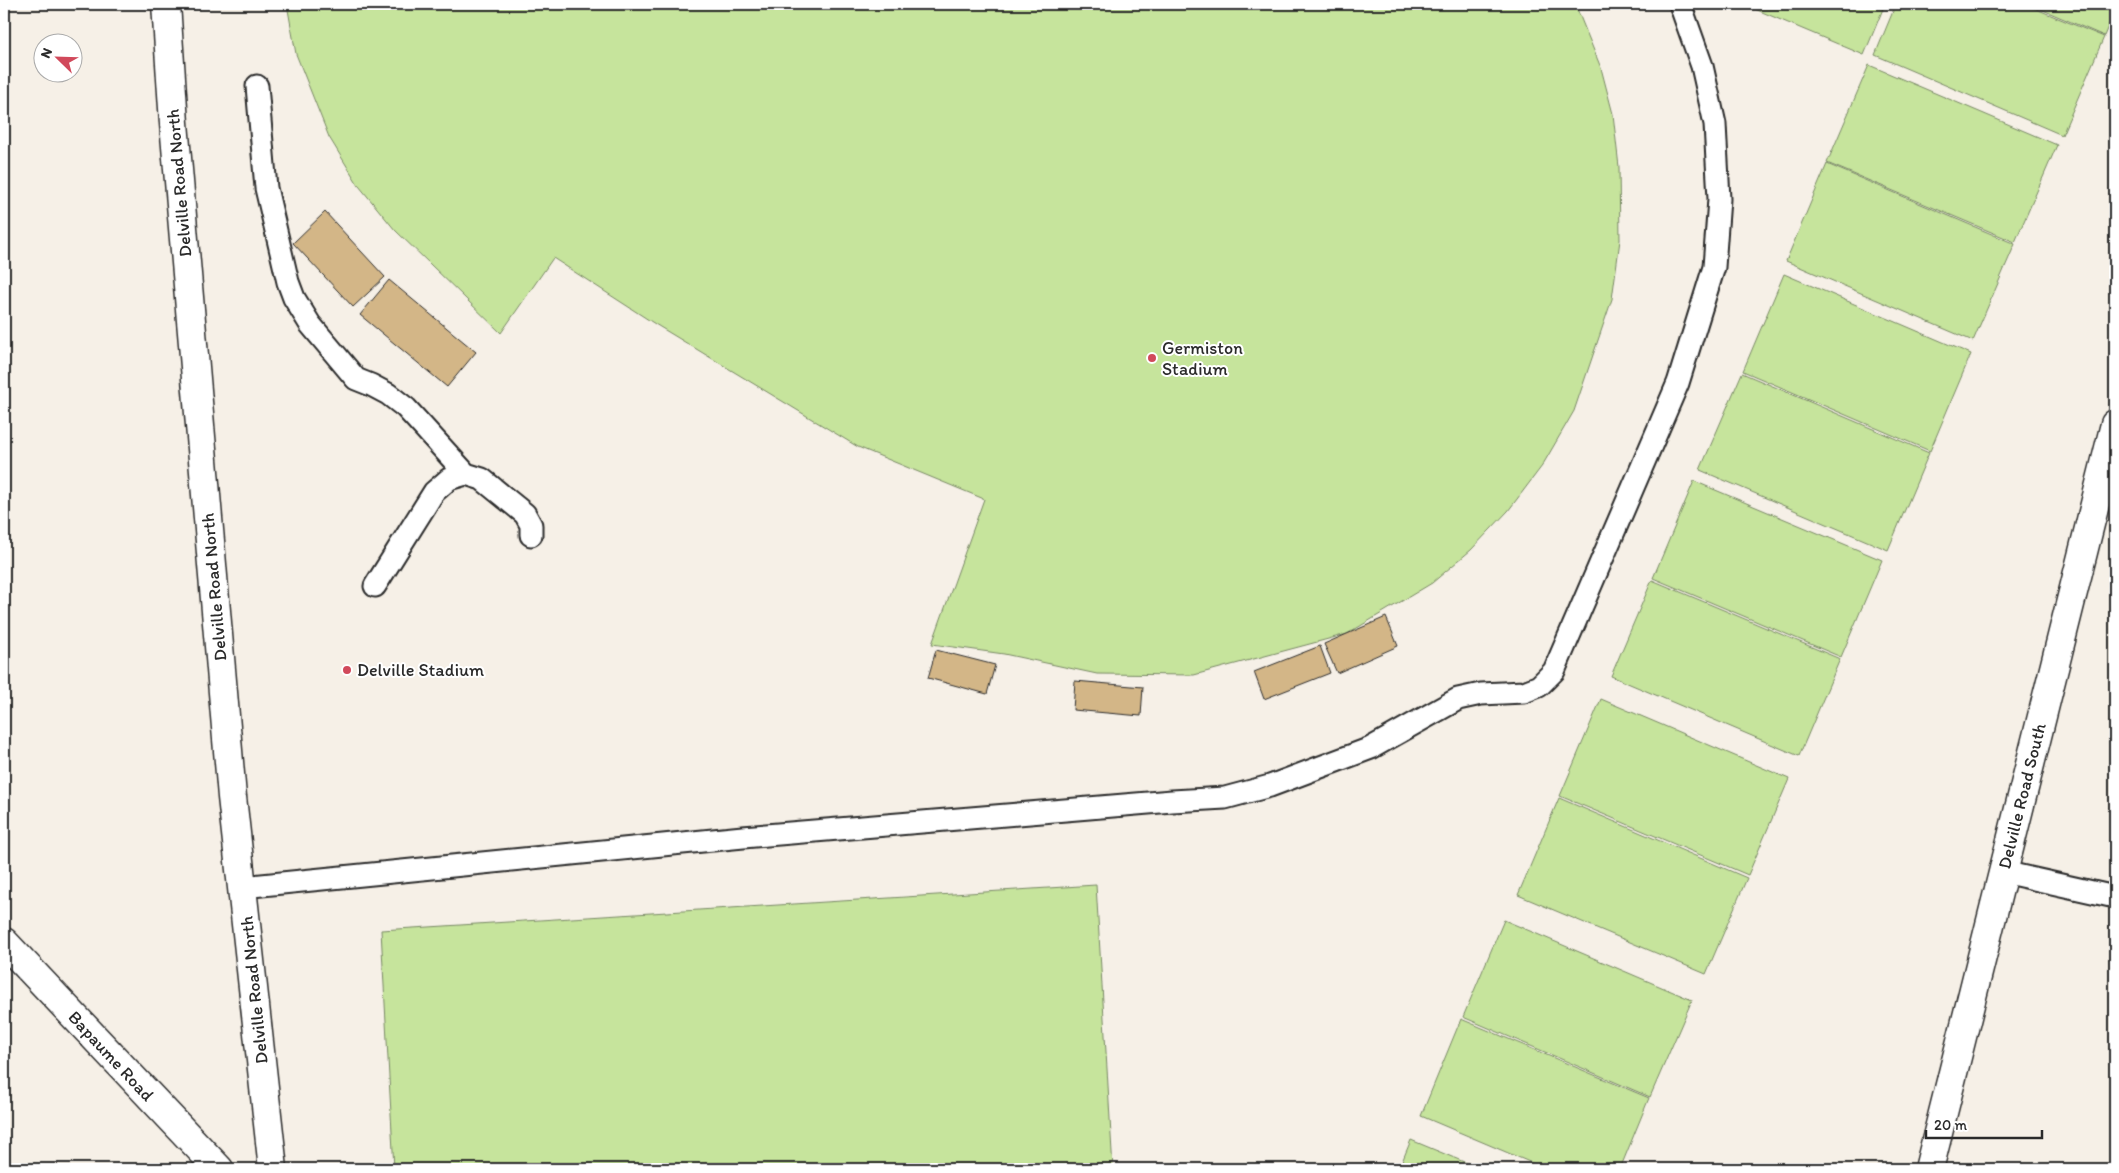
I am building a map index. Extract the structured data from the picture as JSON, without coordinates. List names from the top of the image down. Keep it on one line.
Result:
{"streets":{"main road":["Delville Road North","Delville Road South","Bapaume Road"]},"places":["Germiston Stadium","Delville Stadium"],"scale_bar":"20 m","north":"top left"}
